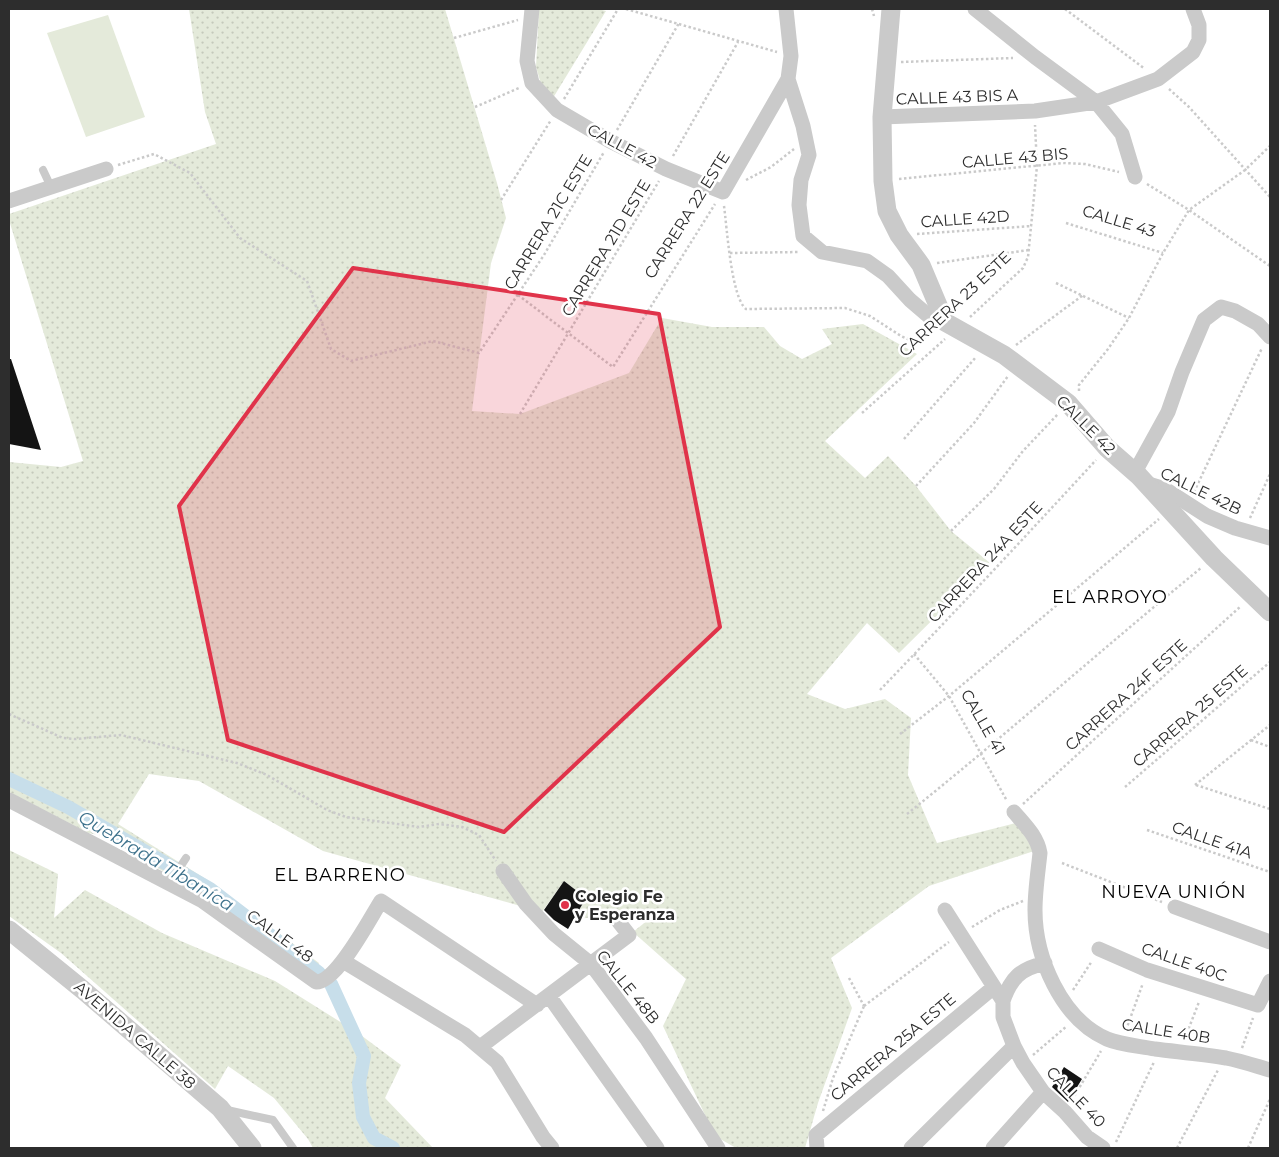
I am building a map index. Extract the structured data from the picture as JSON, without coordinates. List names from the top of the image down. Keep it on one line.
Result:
{"streets":{"street":["CALLE 43 BIS A","CALLE 42","CARRERA 22 ESTE","CALLE 42B","CALLE 48","CALLE 40C","CALLE 48B","CALLE 40B","AVENIDA CALLE 38","CARRERA 25A ESTE","CALLE 40"],"path":["CALLE 43 BIS","CALLE 42D","CALLE 43","CARRERA 21C ESTE","CARRERA 21D ESTE","CARRERA 23 ESTE","CARRERA 24A ESTE","CARRERA 24F ESTE","CARRERA 25 ESTE","CALLE 41","CALLE 41A"]},"crossings":[["CALLE 43 BIS A","CARRERA 23 ESTE"],["CALLE 42","CARRERA 22 ESTE"],["CALLE 42","CARRERA 21C ESTE"],["CALLE 42","CARRERA 21D ESTE"],["CALLE 42","CARRERA 23 ESTE"],["CALLE 42","CALLE 42B"],["CALLE 42","CARRERA 24A ESTE"],["CALLE 42","CARRERA 24F ESTE"],["CALLE 43 BIS","CARRERA 23 ESTE"],["CARRERA 22 ESTE","CARRERA 21D ESTE"],["CALLE 42D","CARRERA 23 ESTE"],["CARRERA 24A ESTE","CALLE 41"],["CARRERA 24F ESTE","CALLE 41"],["CARRERA 24F ESTE","CALLE 40B"],["CALLE 41","CALLE 40B"],["CARRERA 25A ESTE","CALLE 40"]],"districts":["EL ARROYO","EL BARRENO","NUEVA UNIÓN"],"water":["Quebrada Tibaníca"],"places":["Colegio Fe y Esperanza"]}
